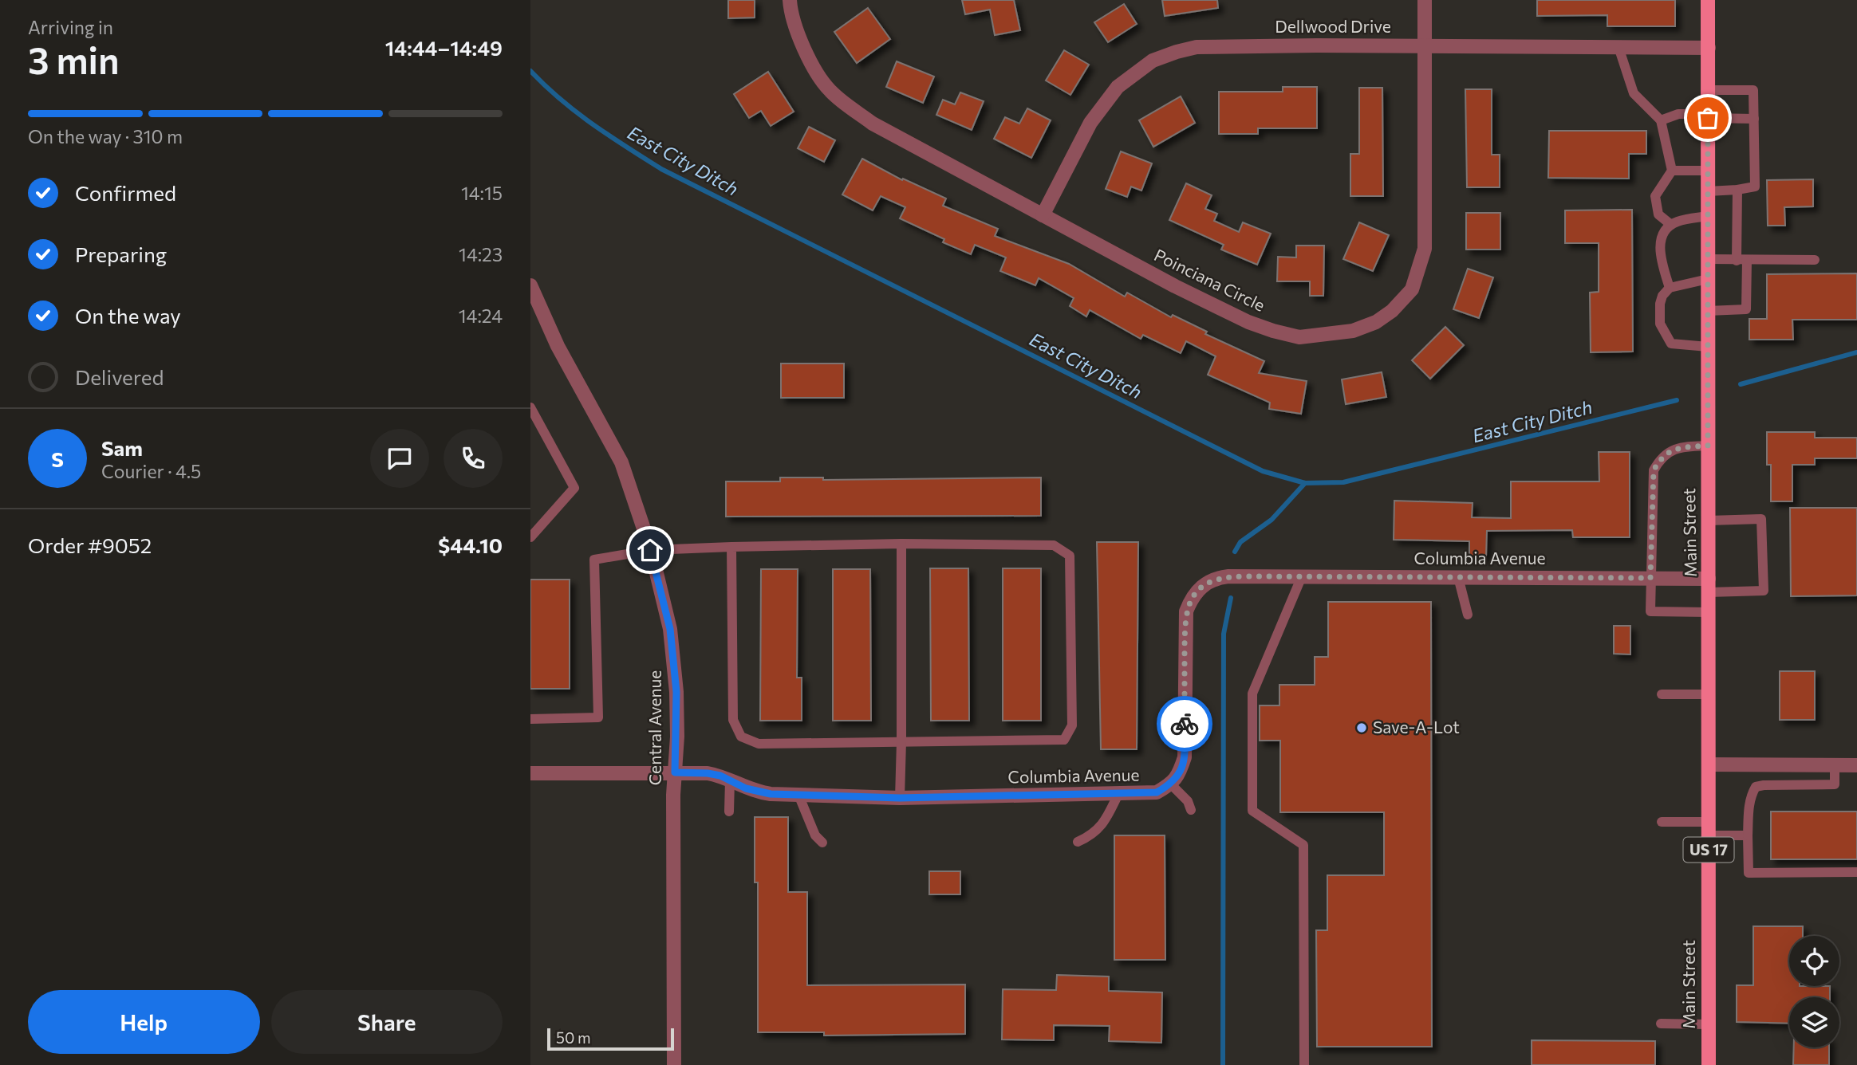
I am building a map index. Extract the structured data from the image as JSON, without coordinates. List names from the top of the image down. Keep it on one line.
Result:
{"streets":{"main road":["Main Street","US 17"],"street":["Dellwood Drive","Poinciana Circle","Columbia Avenue","Central Avenue"]},"crossings":[["Dellwood Drive","Poinciana Circle"],["Dellwood Drive","Main Street"],["Main Street","Columbia Avenue"],["Columbia Avenue","Central Avenue"]],"water":["East City Ditch"],"places":["Save-A-Lot"],"scale_bar":"50 m","page":{"heading":["3 min","Arriving in","14:44–14:49"],"panel":["Sam","Courier · 4.5","Order #9052","$44.10"],"bar":"On the way · 310 m","list":[["Confirmed","14:15"],["Preparing","14:23"],["On the way","14:24"],"Delivered"],"round":"S","buttons":["Help","Share"],"scale":"50 m"}}
